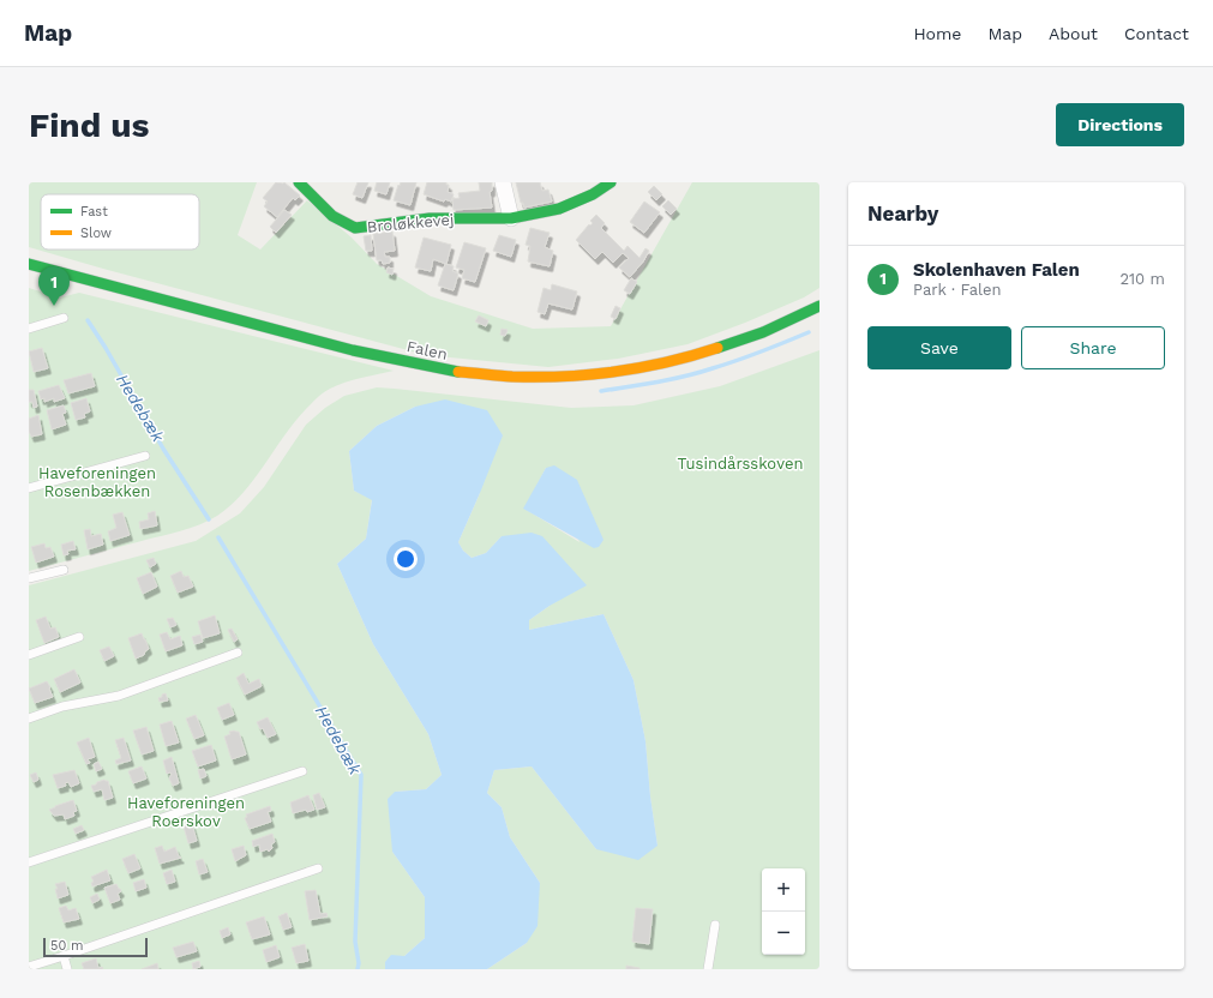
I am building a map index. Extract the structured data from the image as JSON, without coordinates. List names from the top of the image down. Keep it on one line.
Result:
{"streets":{"street":["Broløkkevej","Falen"]},"water":["Hedebæk"],"parks":["Tusindårsskoven","Haveforeningen Rosenbækken","Haveforeningen Roerskov"],"legend":["Fast","Slow"],"scale_bar":"50 m","page":{"header":"Map","nav":["Home","Map","About","Contact"],"buttons":["Directions",["Save","Share"]],"title":"Find us","heading":"Nearby","list":[{"mark":"1","name":"Skolenhaven Falen","note":"Park · Falen","value":"210 m"}],"pins":"1","map_buttons":["+","−"],"scale":"50 m"}}
